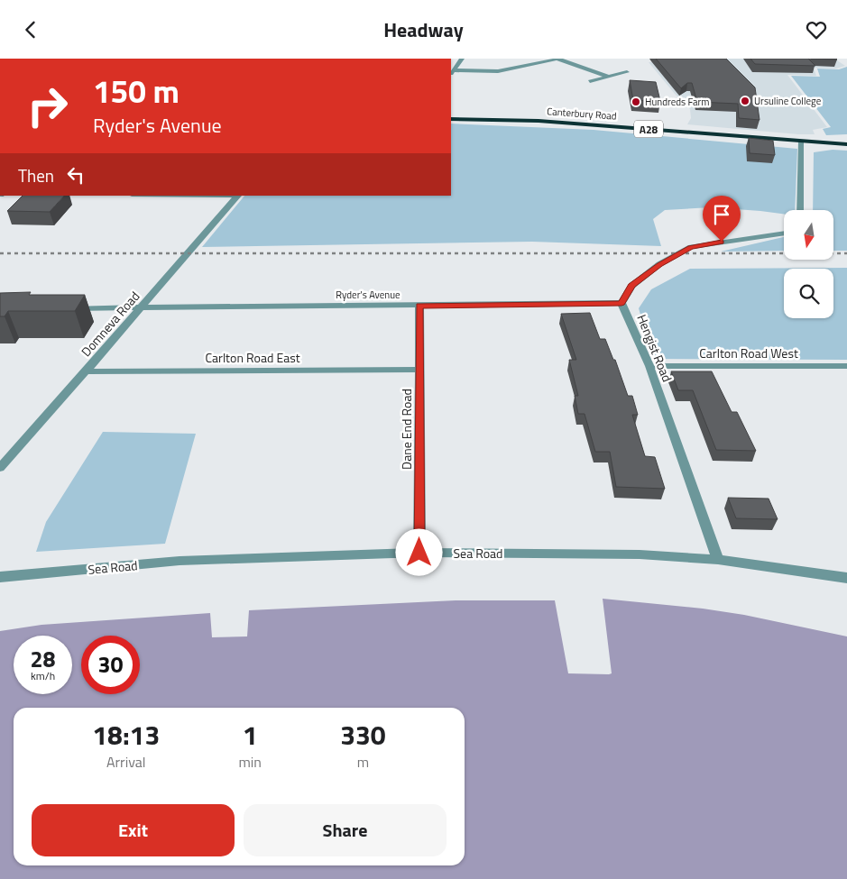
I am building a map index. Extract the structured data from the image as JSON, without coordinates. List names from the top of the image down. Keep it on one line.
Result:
{"streets":{"highway":["Canterbury Road","A28"],"street":["Ryder's Avenue","Domneva Road","Hengist Road","Carlton Road West","Carlton Road East","Dane End Road","Sea Road"]},"crossings":[["Ryder's Avenue","Domneva Road"],["Ryder's Avenue","Hengist Road"],["Ryder's Avenue","Dane End Road"],["Domneva Road","Carlton Road East"],["Hengist Road","Carlton Road West"],["Hengist Road","Sea Road"],["Carlton Road East","Dane End Road"],["Dane End Road","Sea Road"]],"places":["Ursuline College","Hundreds Farm"],"north":"bottom","page":{"header":"Headway","turn":["150 m","Ryder's Avenue"],"then":"Then","speed":"28 km/h","limit":"30","eta":["18:13","Arrival","1","min","330","m"],"buttons":["Exit","Share"]}}
